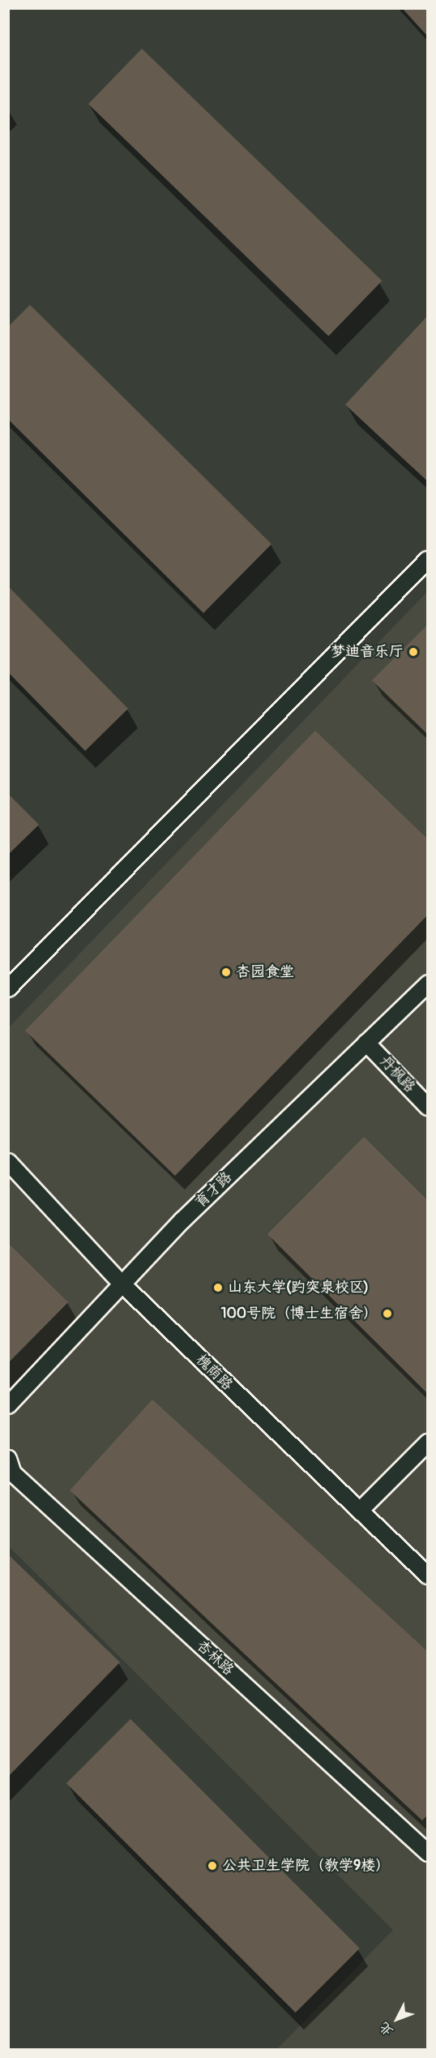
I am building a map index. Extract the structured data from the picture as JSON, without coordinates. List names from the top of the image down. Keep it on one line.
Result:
{"streets":{"lane":["丹枫路","育才路","槐荫路","杏林路"]},"crossings":[["丹枫路","育才路"],["育才路","槐荫路"]],"places":["梦迪音乐厅","杏园食堂","山东大学(趵突泉校区)","100号院（博士生宿舍）","公共卫生学院（教学9楼）"],"north":"bottom left"}
